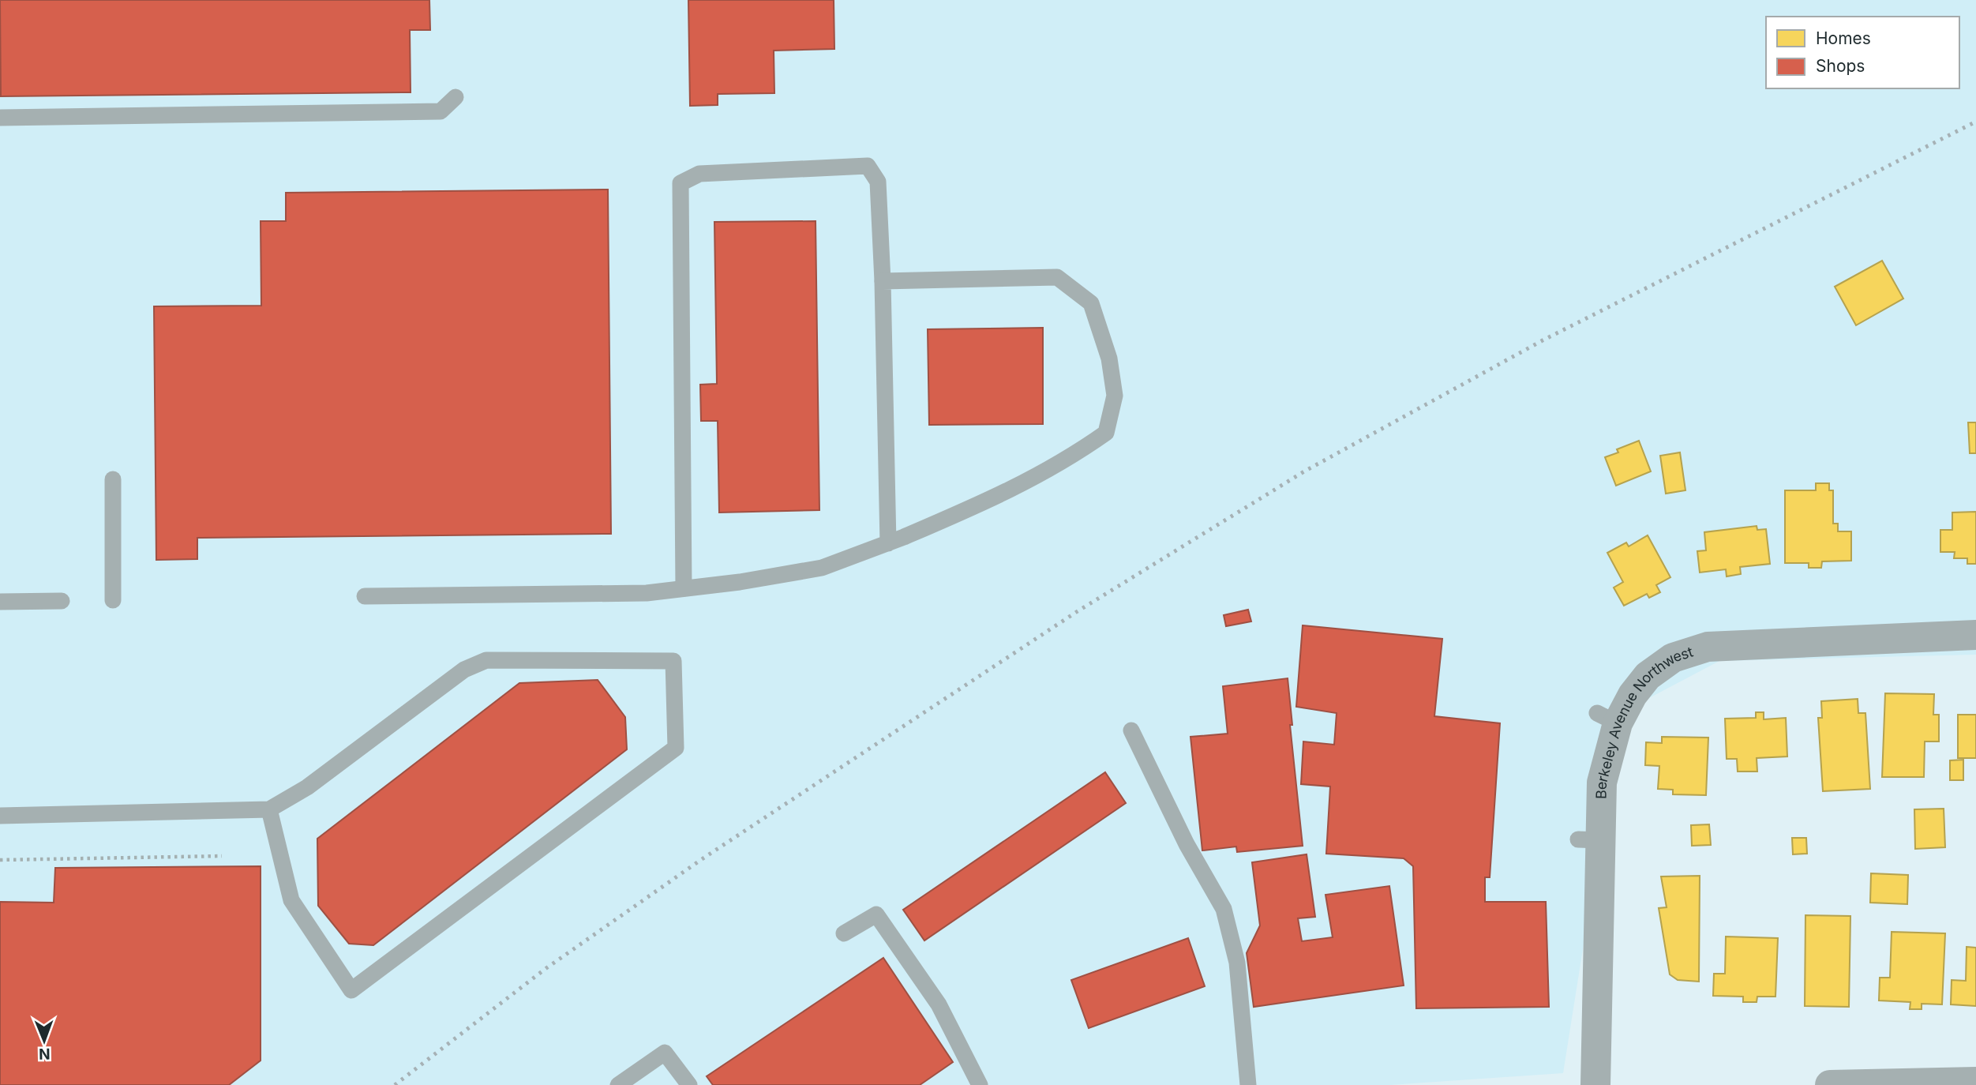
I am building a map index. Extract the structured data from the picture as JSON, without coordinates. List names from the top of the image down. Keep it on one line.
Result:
{"streets":{"street":["Berkeley Avenue Northwest"]},"legend":["Homes","Shops"],"north":"bottom"}
